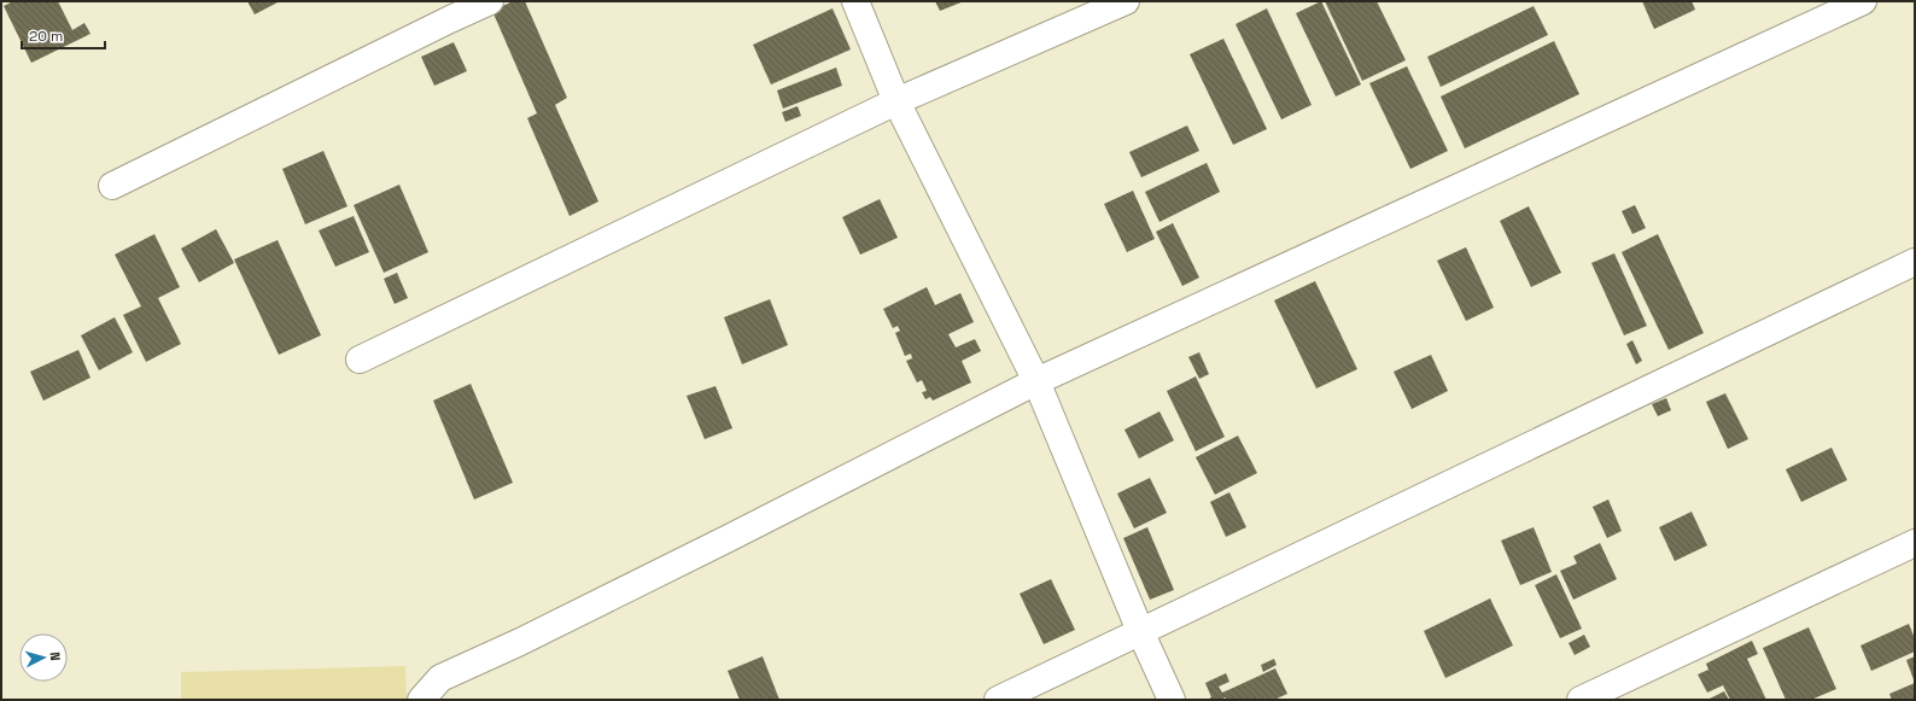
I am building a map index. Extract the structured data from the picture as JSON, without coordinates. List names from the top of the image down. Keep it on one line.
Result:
{"scale_bar":"20 m","north":"right"}
